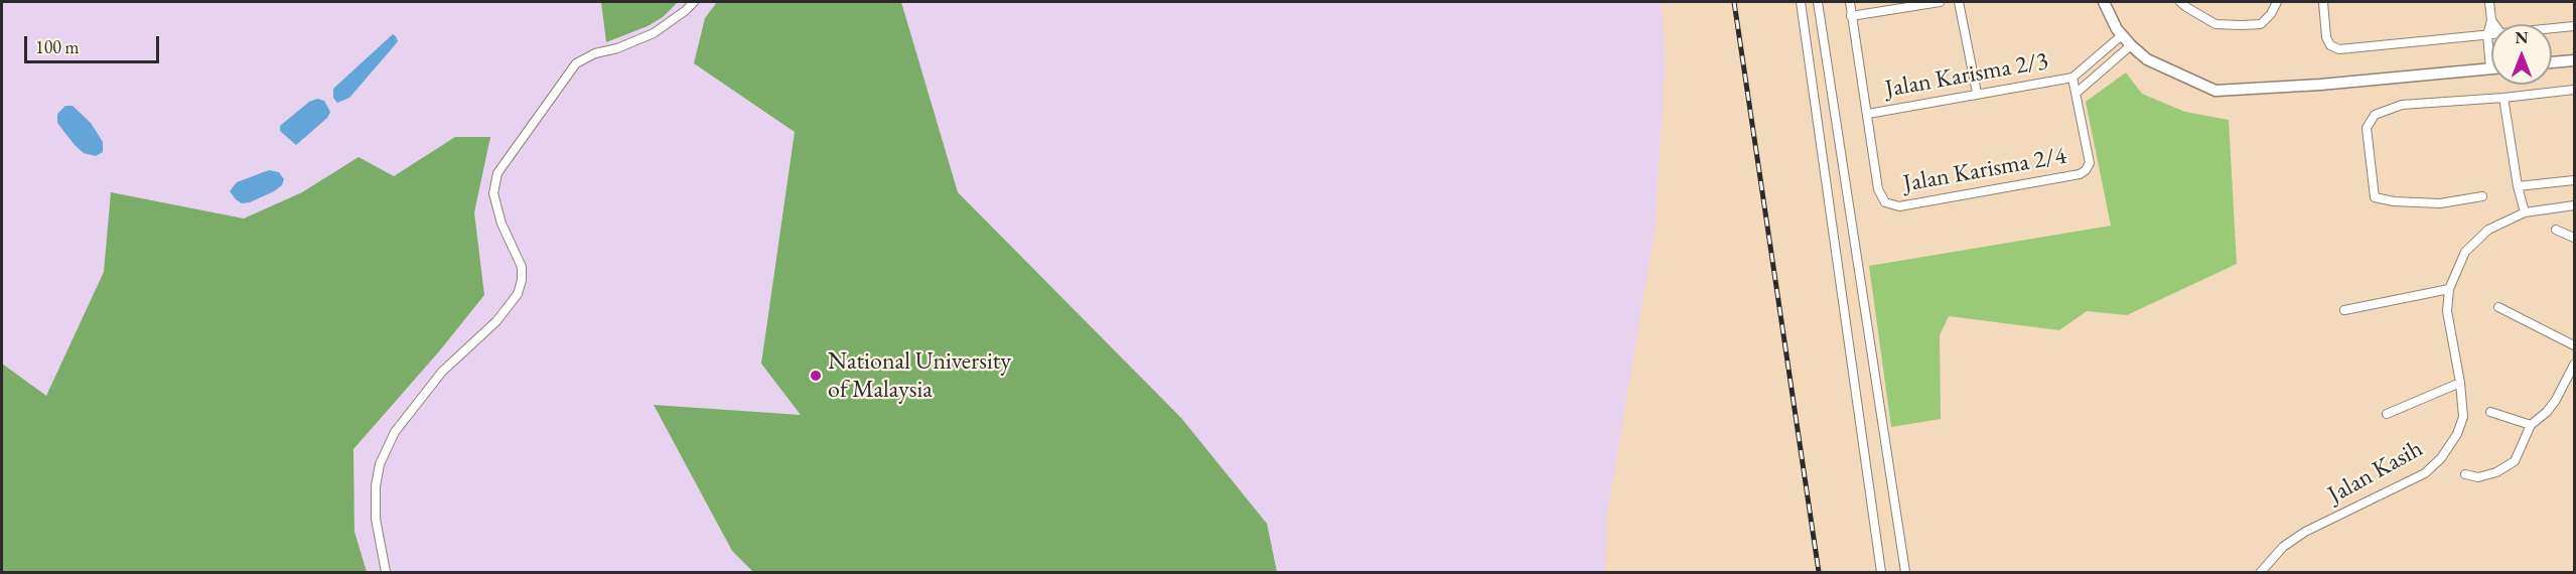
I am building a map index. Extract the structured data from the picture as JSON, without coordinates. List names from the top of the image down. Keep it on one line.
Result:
{"streets":{"street":["Jalan Karisma 2/3","Jalan Karisma 2/4","Jalan Kasih"]},"crossings":[["Jalan Karisma 2/3","Jalan Karisma 2/4"]],"places":["National University of Malaysia"],"scale_bar":"100 m","north":"top"}
